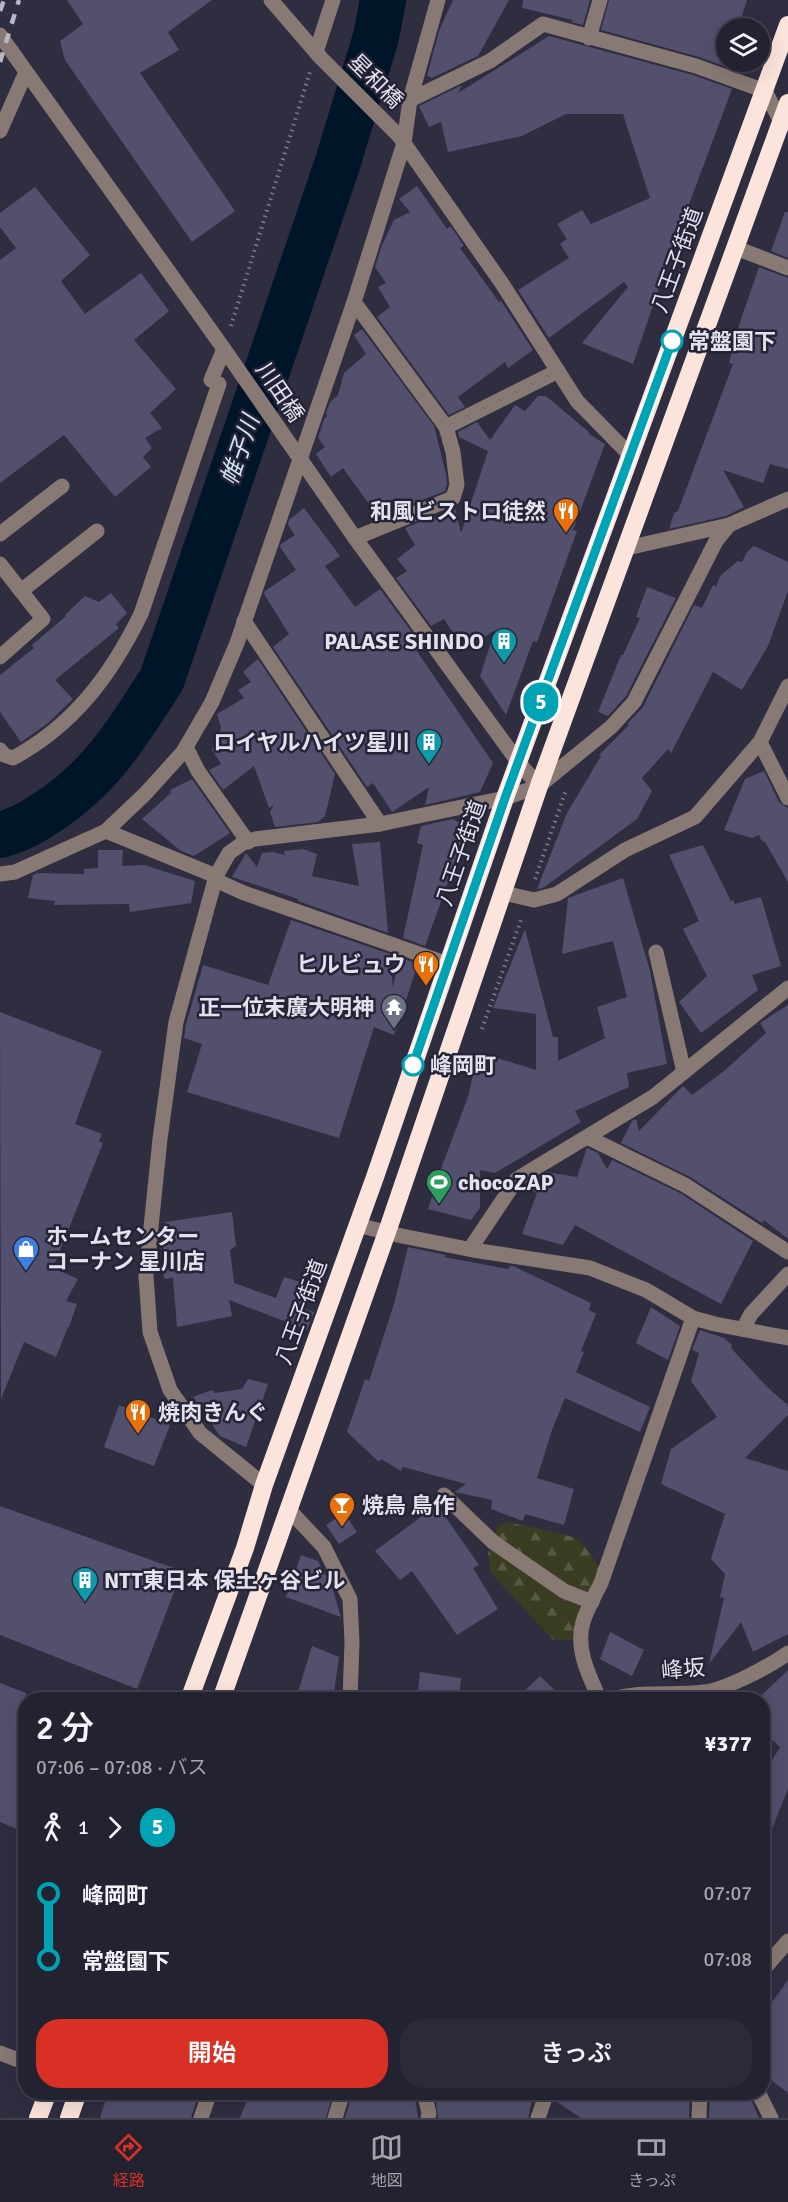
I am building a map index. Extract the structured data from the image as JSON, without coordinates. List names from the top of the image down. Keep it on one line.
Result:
{"streets":{"highway":["八王子街道"],"street":["星和橋","川田橋","峰坂"]},"crossings":[["星和橋","八王子街道"],["八王子街道","川田橋"]],"water":["帷子川"],"places":{"other":["常盤園下","峰岡町"],"restaurant":["和風ビストロ徒然","ヒルビュウ","焼肉きんぐ"],"building":["PALASE SHINDO","ロイヤルハイツ星川","NTT東日本 保土ヶ谷ビル"],"temple":["正一位末廣大明神"],"sports":["chocoZAP"],"shop":["ホームセンター コーナン 星川店"],"bar":["焼鳥 鳥作"]},"lines":["bus line 5"],"page":{"on_map":"5","heading":["2 分","07:06 – 07:08 · バス","¥377"],"legs":["1","5"],"list":[{"name":"峰岡町","value":"07:07"},{"name":"常盤園下","value":"07:08"}],"buttons":["開始","きっぷ"],"tabs":["経路","地図","きっぷ"]}}
